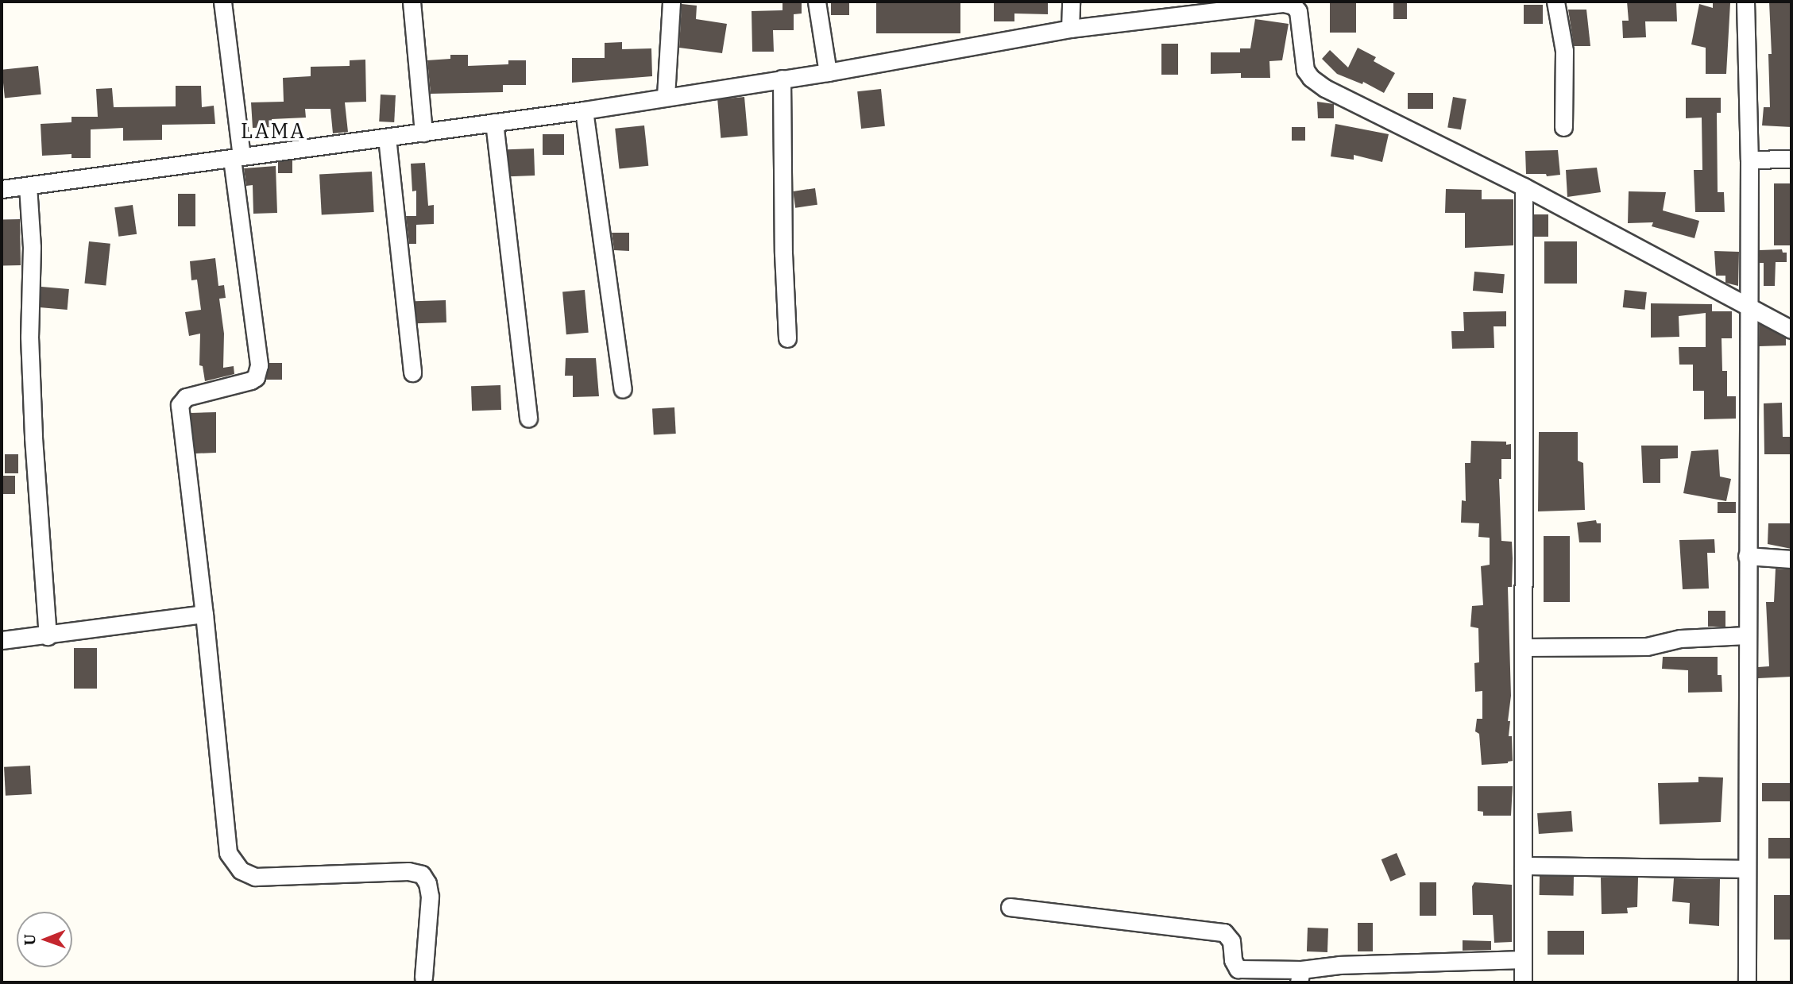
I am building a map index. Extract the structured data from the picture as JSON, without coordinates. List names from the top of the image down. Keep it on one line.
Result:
{"districts":["LAMA"],"north":"left"}
